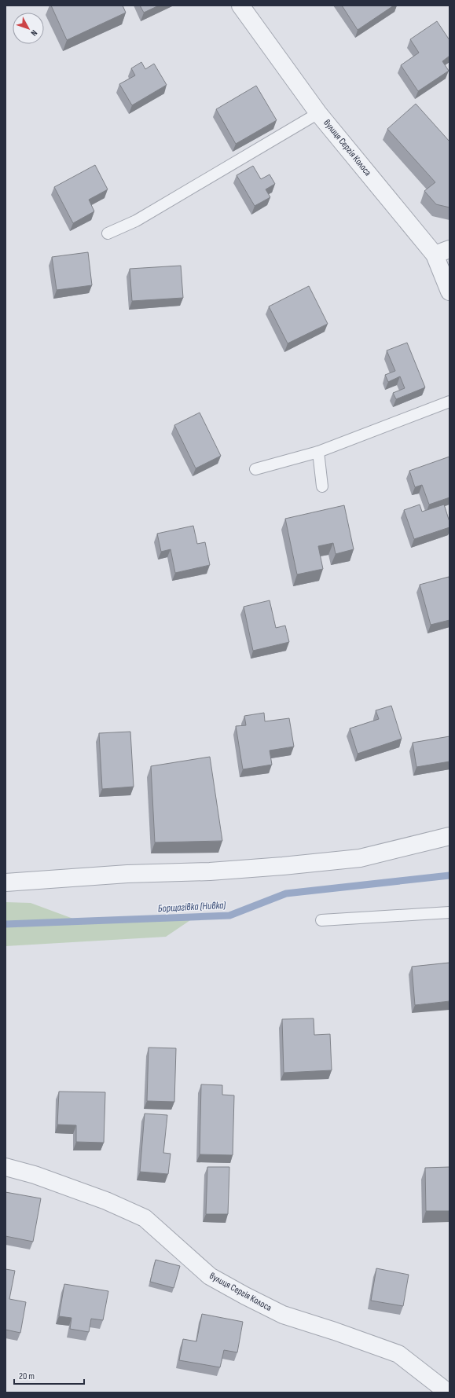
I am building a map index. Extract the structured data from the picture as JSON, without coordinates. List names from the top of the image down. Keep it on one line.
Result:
{"streets":{"street":["вулиця Сергія Колоса"]},"water":["Борщагівка (Нивка)"],"scale_bar":"20 m","north":"bottom right"}
